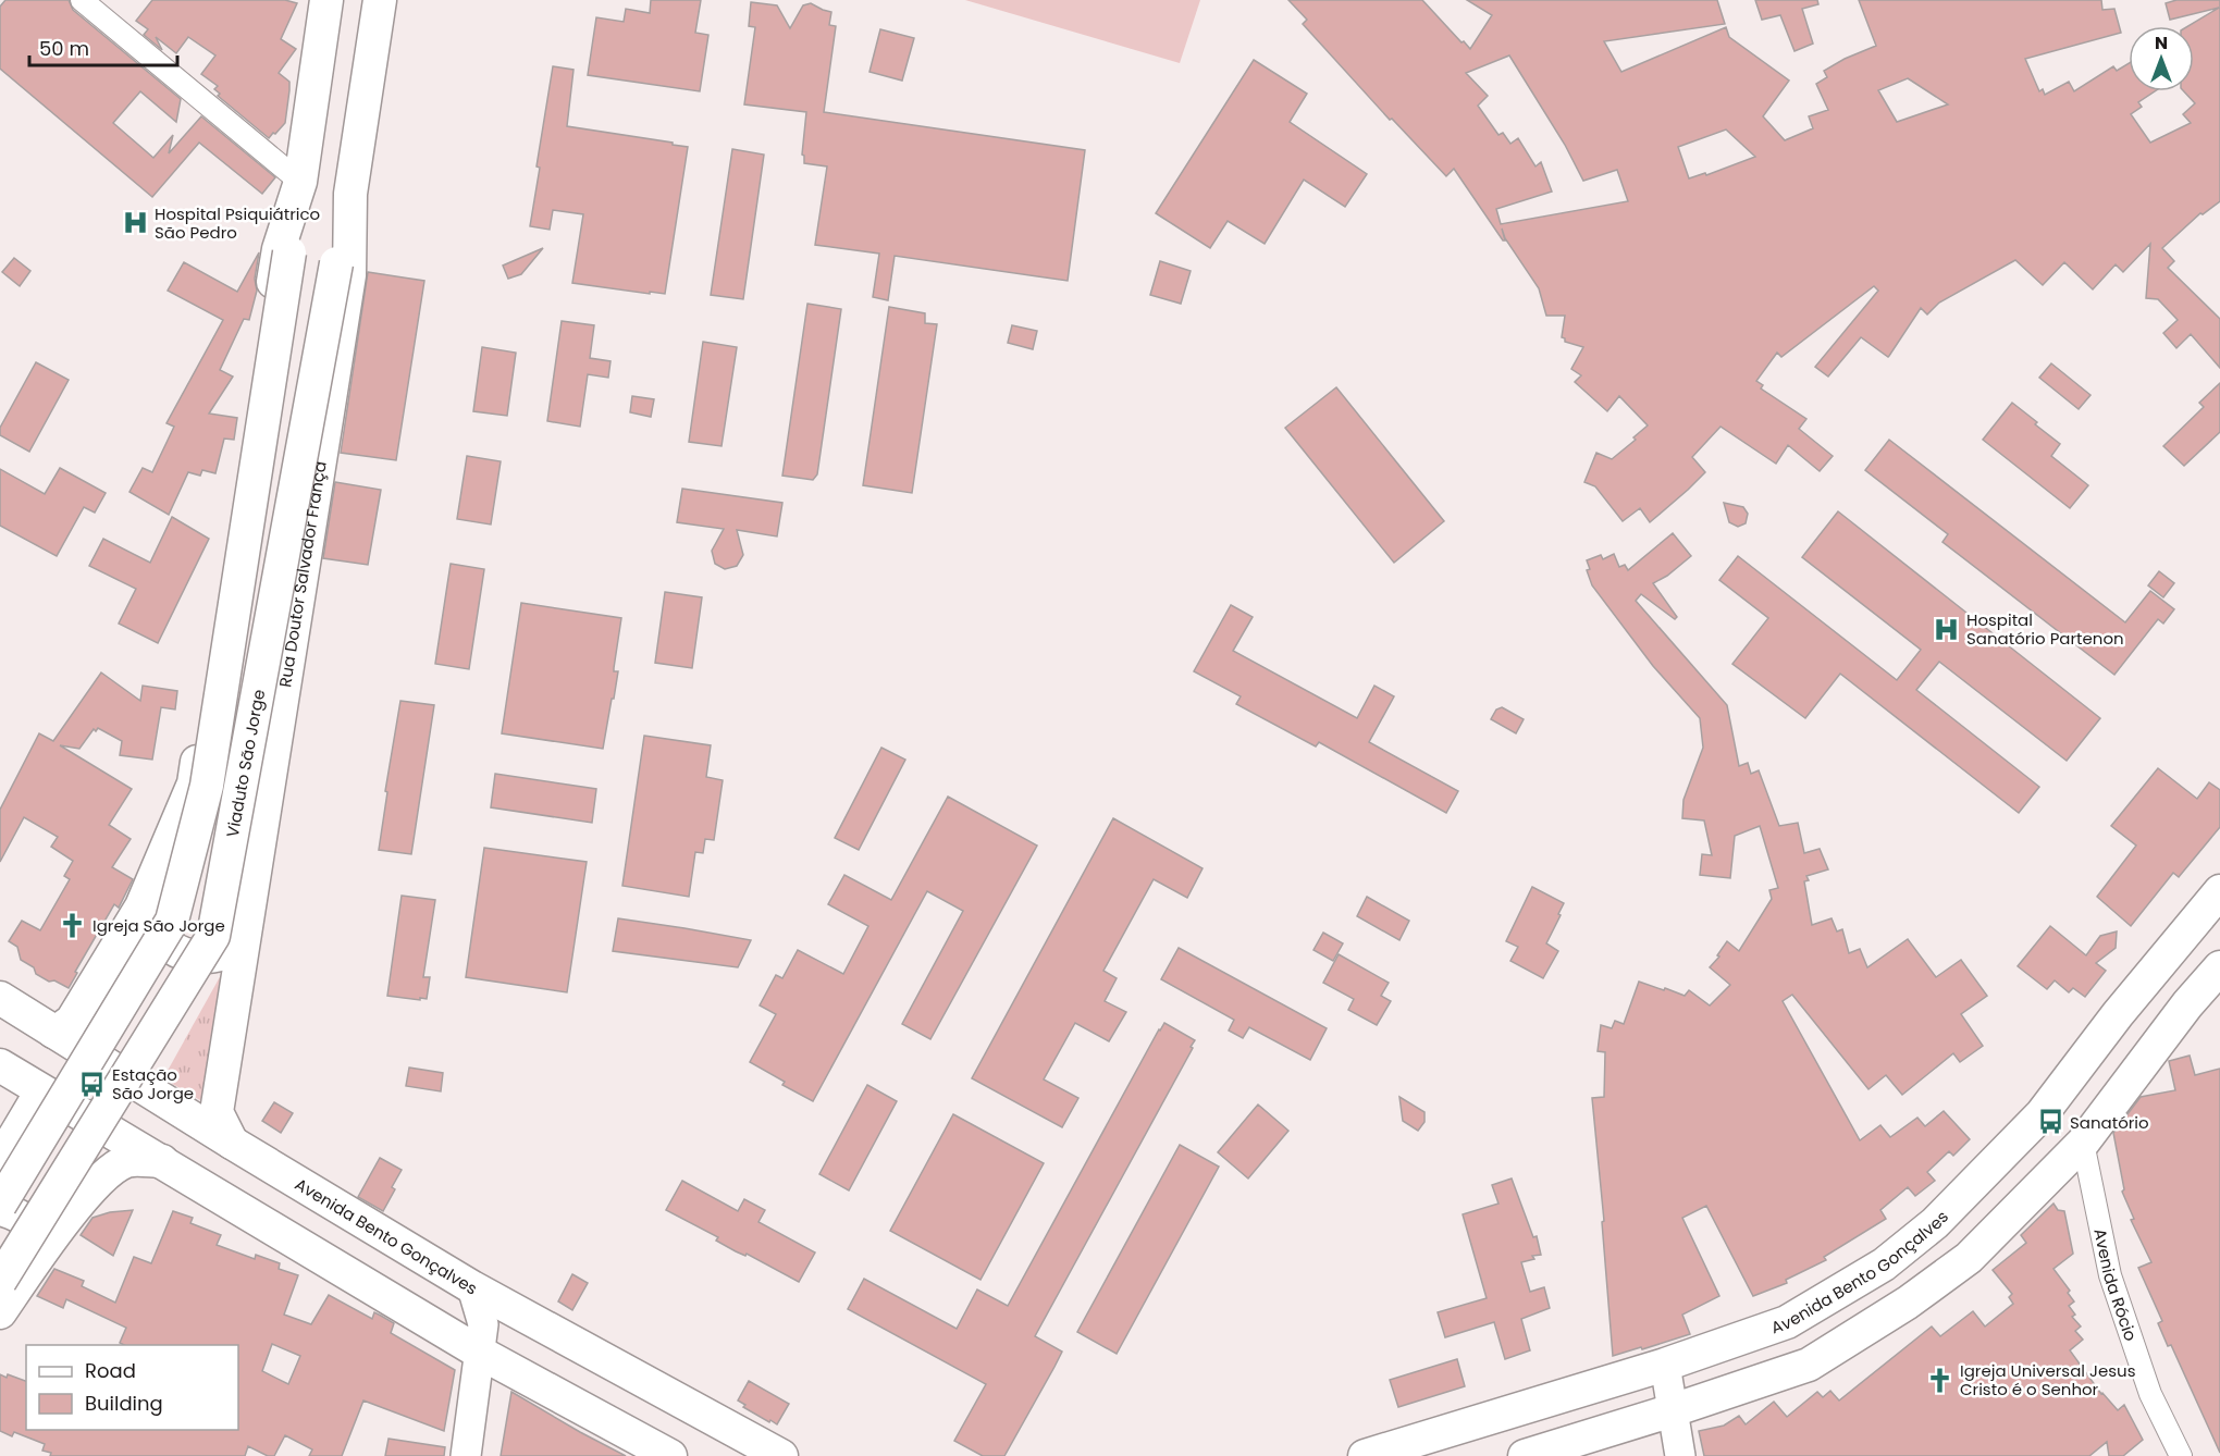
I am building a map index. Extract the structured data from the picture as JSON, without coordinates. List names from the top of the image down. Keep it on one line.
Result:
{"streets":{"main road":["Rua Doutor Salvador França","Viaduto São Jorge","Avenida Bento Gonçalves"],"street":["Avenida Rócio"]},"crossings":[["Rua Doutor Salvador França","Viaduto São Jorge"],["Rua Doutor Salvador França","Avenida Bento Gonçalves"]],"places":{"hospital":["Hospital Psiquiátrico São Pedro","Hospital Sanatório Partenon"],"church":["Igreja São Jorge","Igreja Universal Jesus Cristo é o Senhor"],"bus stop":["Estação São Jorge","Sanatório"]},"legend":["Road","Building"],"scale_bar":"50 m","north":"top"}
